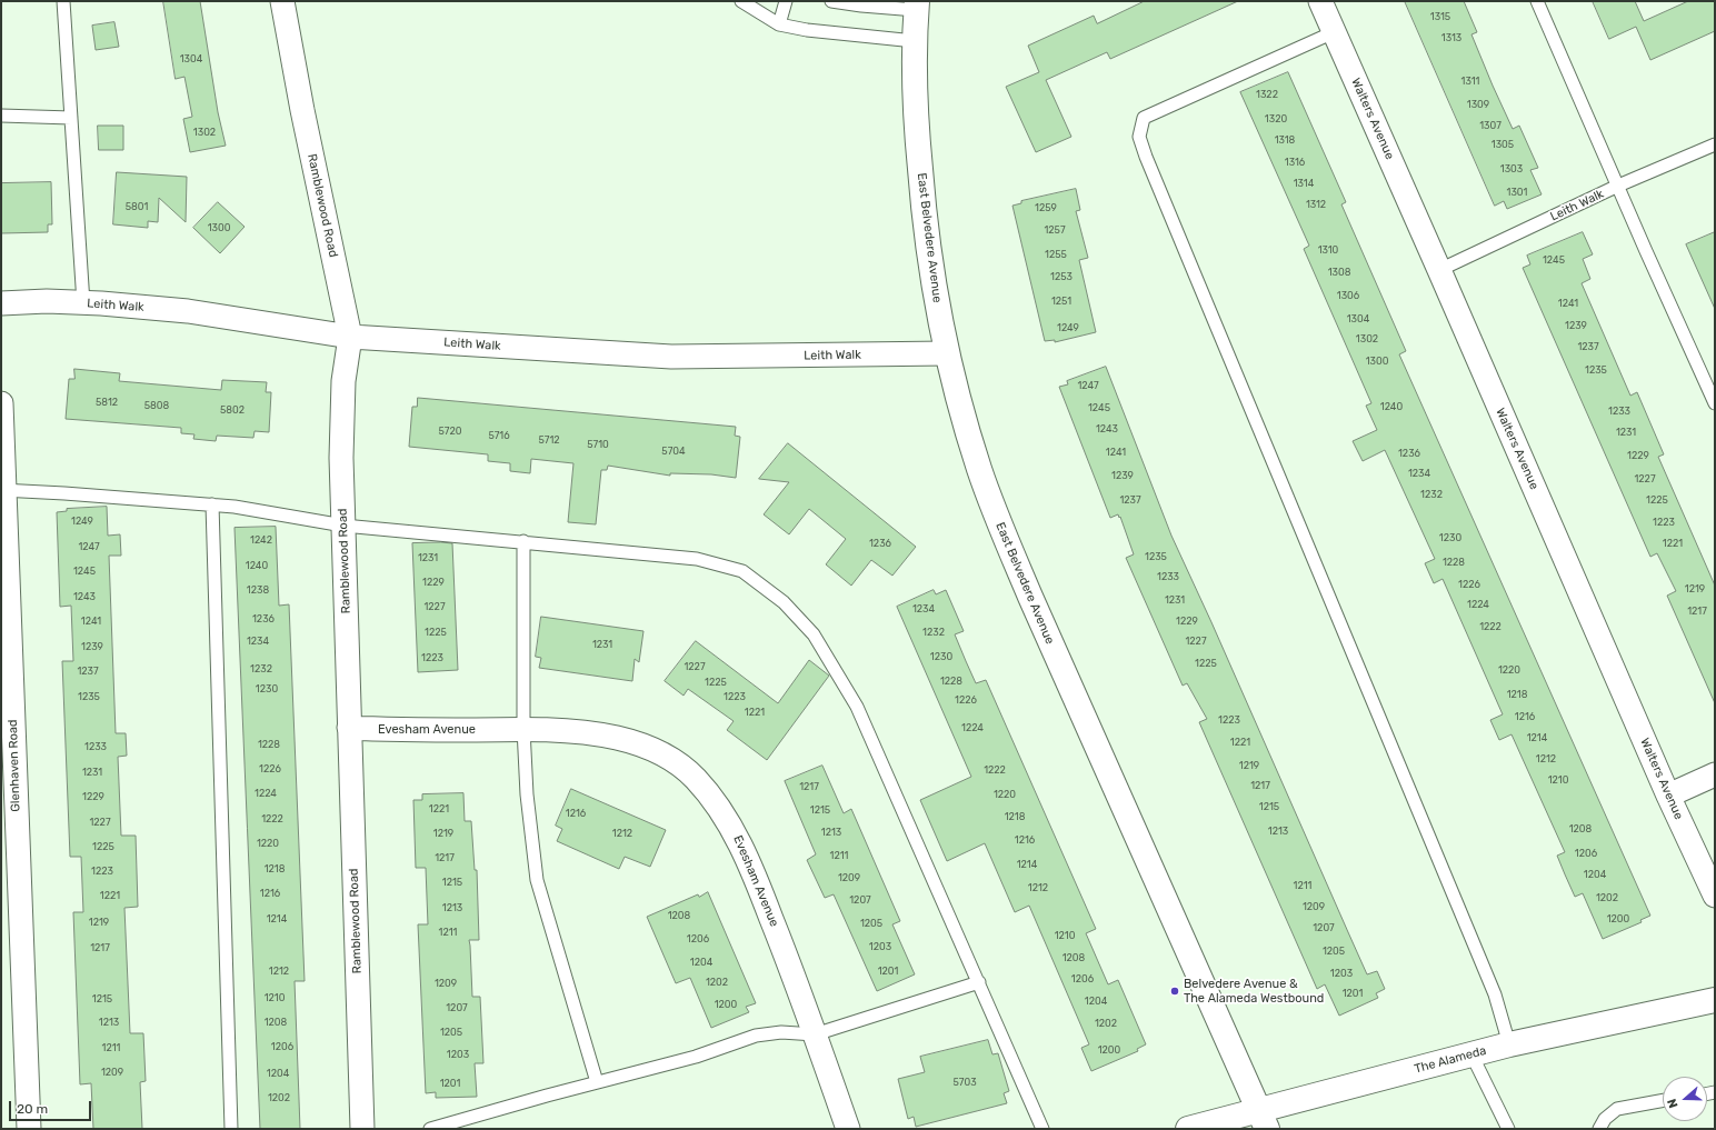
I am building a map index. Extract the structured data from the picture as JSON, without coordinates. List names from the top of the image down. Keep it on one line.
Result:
{"streets":{"main road":["East Belvedere Avenue","The Alameda"],"street":["Walters Avenue","Ramblewood Road","Leith Walk","Evesham Avenue","Glenhaven Road"]},"crossings":[["Walters Avenue","Leith Walk"],["Ramblewood Road","Leith Walk"],["Ramblewood Road","Evesham Avenue"],["Leith Walk","East Belvedere Avenue"],["East Belvedere Avenue","The Alameda"]],"places":["Belvedere Avenue & The Alameda Westbound"],"house_numbers":["1315","1313","1304","1311","1322","1309","1320","1307","1302","1318","1305","1316","1303","1314","1301","1312","5801","1259","1300","1257","1310","1255","1245","1308","1253","1306","1251","1241","1304","1239","1249","1302","1237","1300","1235","1247","5812","5808","1240","1245","5802","1233","1243","5720","1231","5716","5712","5710","5704","1241","1236","1229","1234","1239","1227","1232","1237","1225","1249","1223","1230","1242","1236","1221","1247","1235","1231","1228","1240","1245","1233","1229","1226","1219","1238","1243","1231","1224","1227","1234","1217","1236","1241","1229","1222","1225","1232","1234","1227","1231","1239","1230","1223","1225","1227","1232","1220","1237","1228","1225","1230","1218","1235","1223","1226","1221","1216","1223","1224","1214","1221","1228","1233","1212","1219","1226","1222","1231","1210","1217","1217","1224","1220","1229","1215","1221","1215","1216","1218","1222","1227","1208","1213","1213","1219","1212","1216","1220","1225","1206","1211","1217","1214","1218","1223","1204","1209","1215","1211","1212","1216","1221","1202","1207","1209","1213","1208","1214","1200","1219","1205","1207","1211","1210","1206","1203","1217","1205","1208","1204","1212","1201","1203","1206","1202","1209","1201","1210","1215","1204","1200","1207","1213","1208","1202","1205","1206","1211","1200","1203","1209","1204","5703","1201","1202"],"scale_bar":"20 m","north":"left"}
